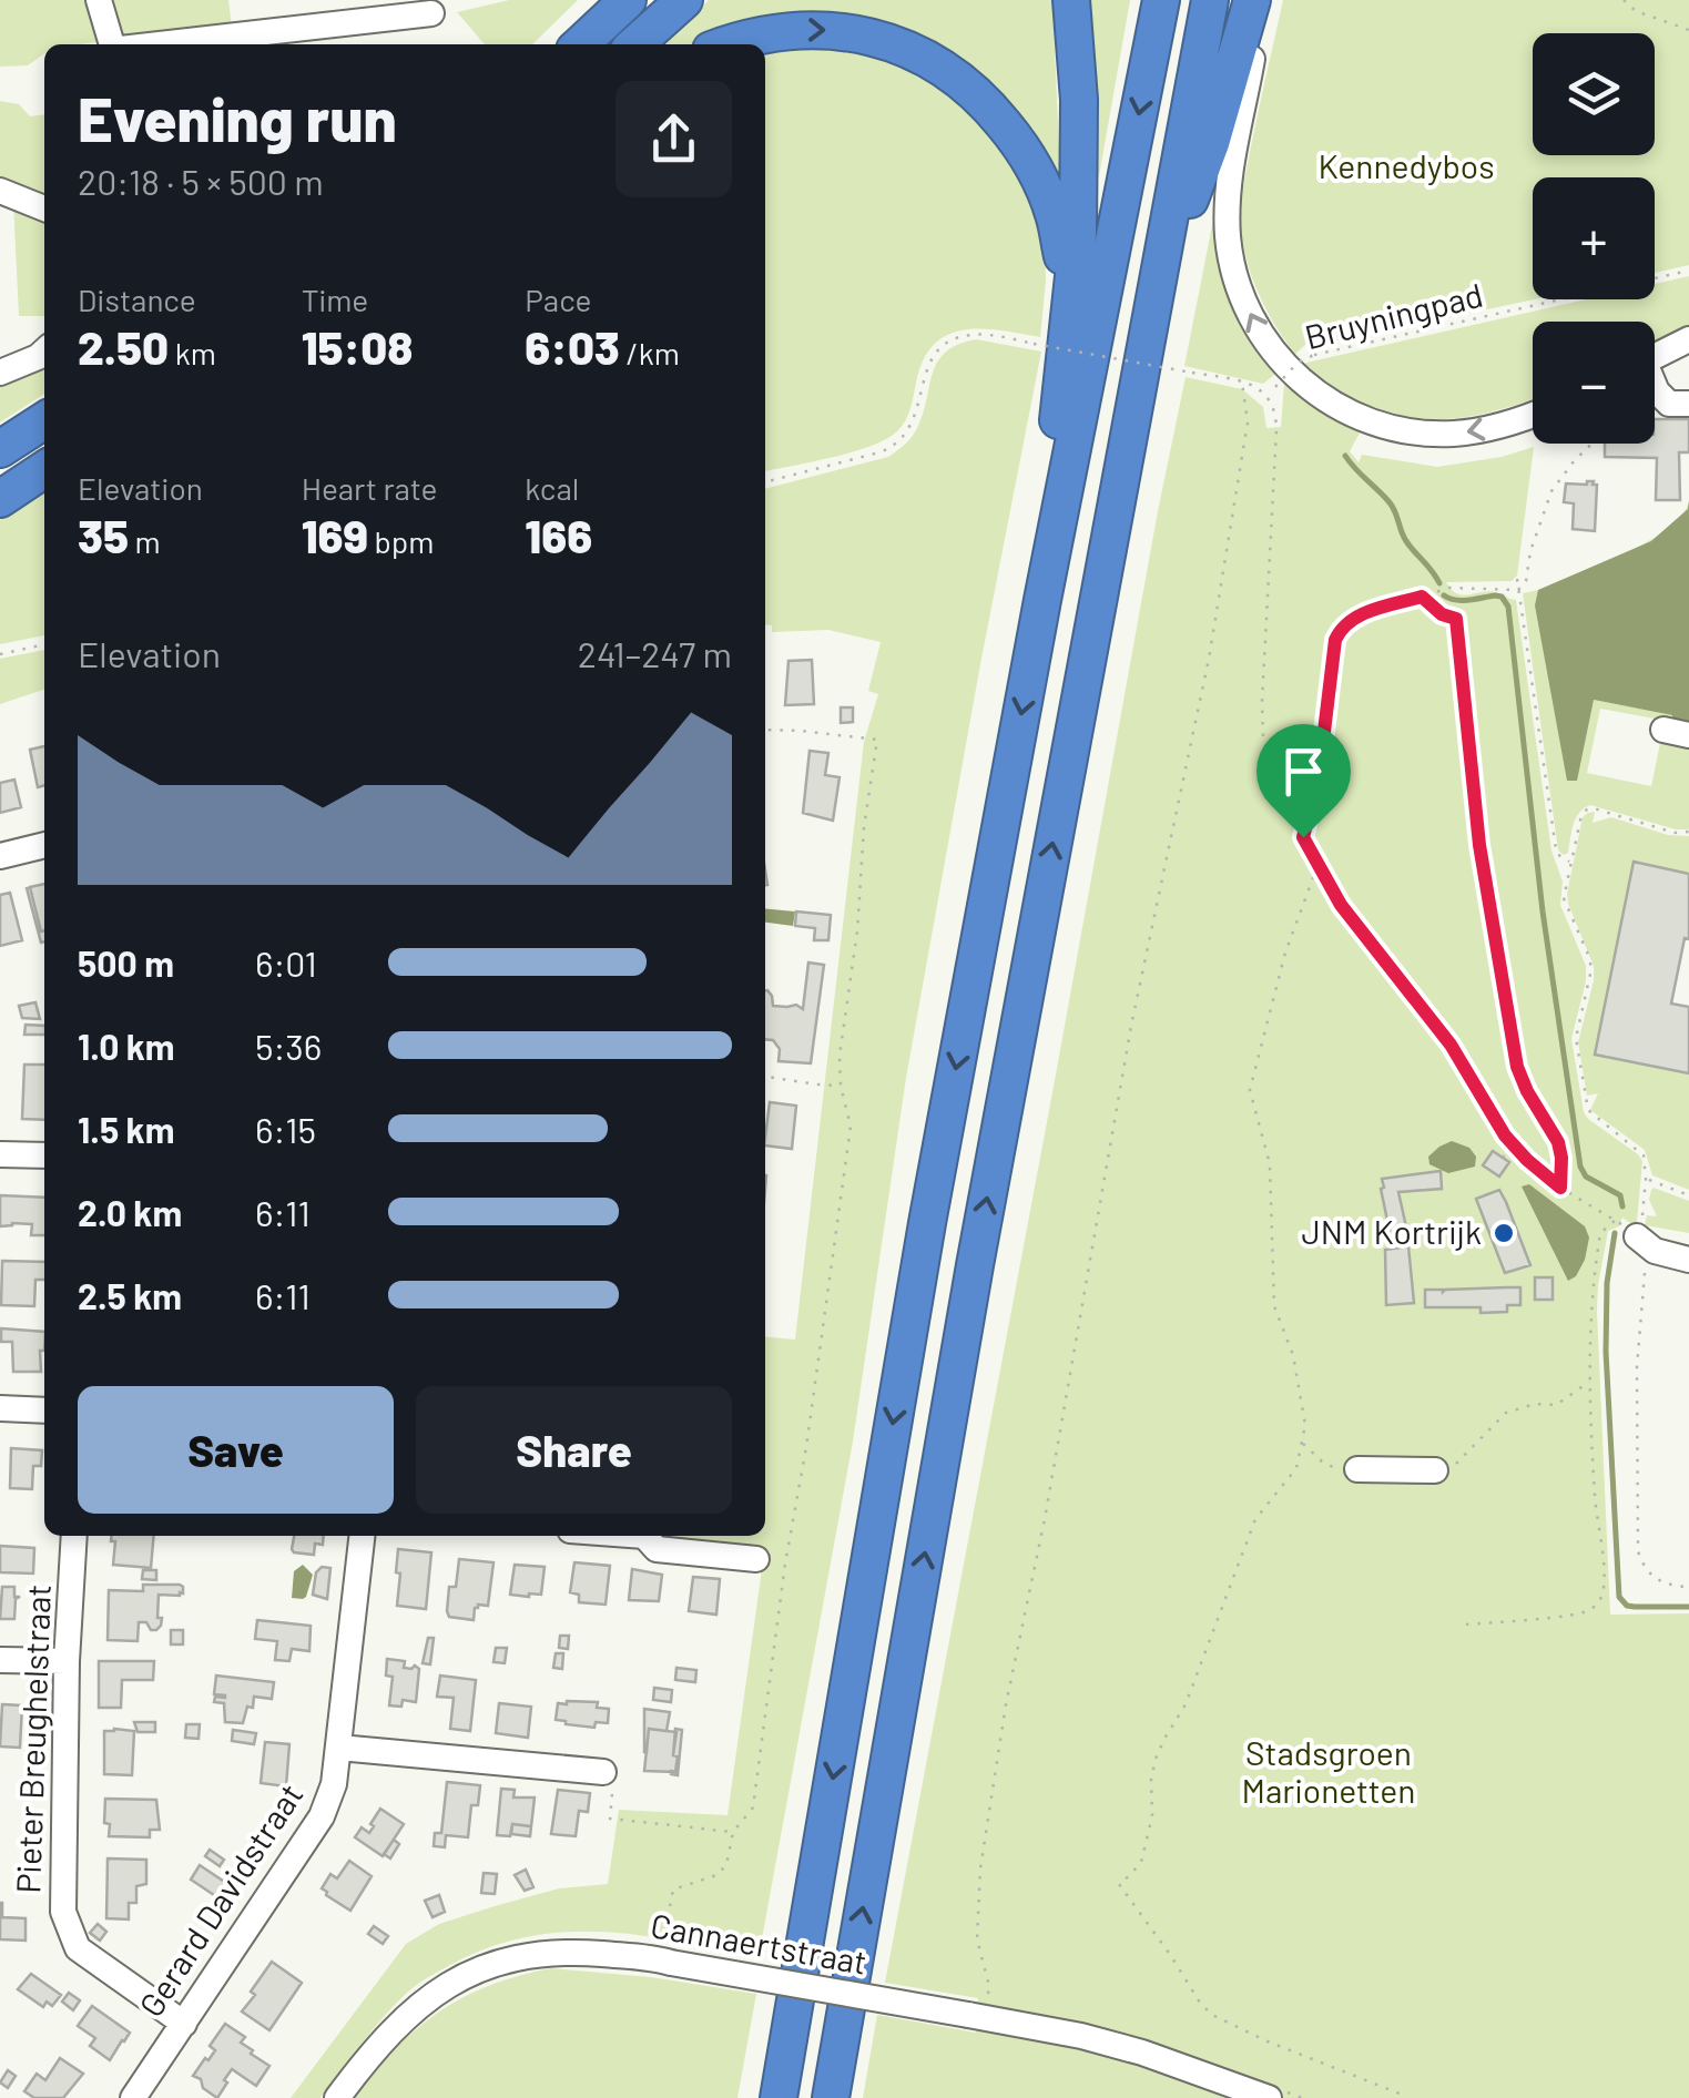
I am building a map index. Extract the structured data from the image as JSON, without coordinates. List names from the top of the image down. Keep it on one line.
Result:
{"streets":{"street":["Pieter Breughelstraat","Gerard Davidstraat","Cannaertstraat"],"path":["Bruyningpad"]},"crossings":[["Pieter Breughelstraat","Gerard Davidstraat"]],"parks":["Kennedybos","Stadsgroen Marionetten"],"places":["JNM Kortrijk"],"page":{"map_buttons":["+","−"],"heading":["Evening run","20:18 · 5 × 500 m"],"stats":[["Distance","2.50 km"],["Time","15:08"],["Pace","6:03 /km"],["Elevation","35 m"],["Heart rate","169 bpm"],["kcal","166"]],"chart":["Elevation","241–247 m"],"list":[{"name":"500 m","note":"6:01"},{"name":"1.0 km","note":"5:36"},{"name":"1.5 km","note":"6:15"},{"name":"2.0 km","note":"6:11"},{"name":"2.5 km","note":"6:11"}],"buttons":["Save","Share"]}}
